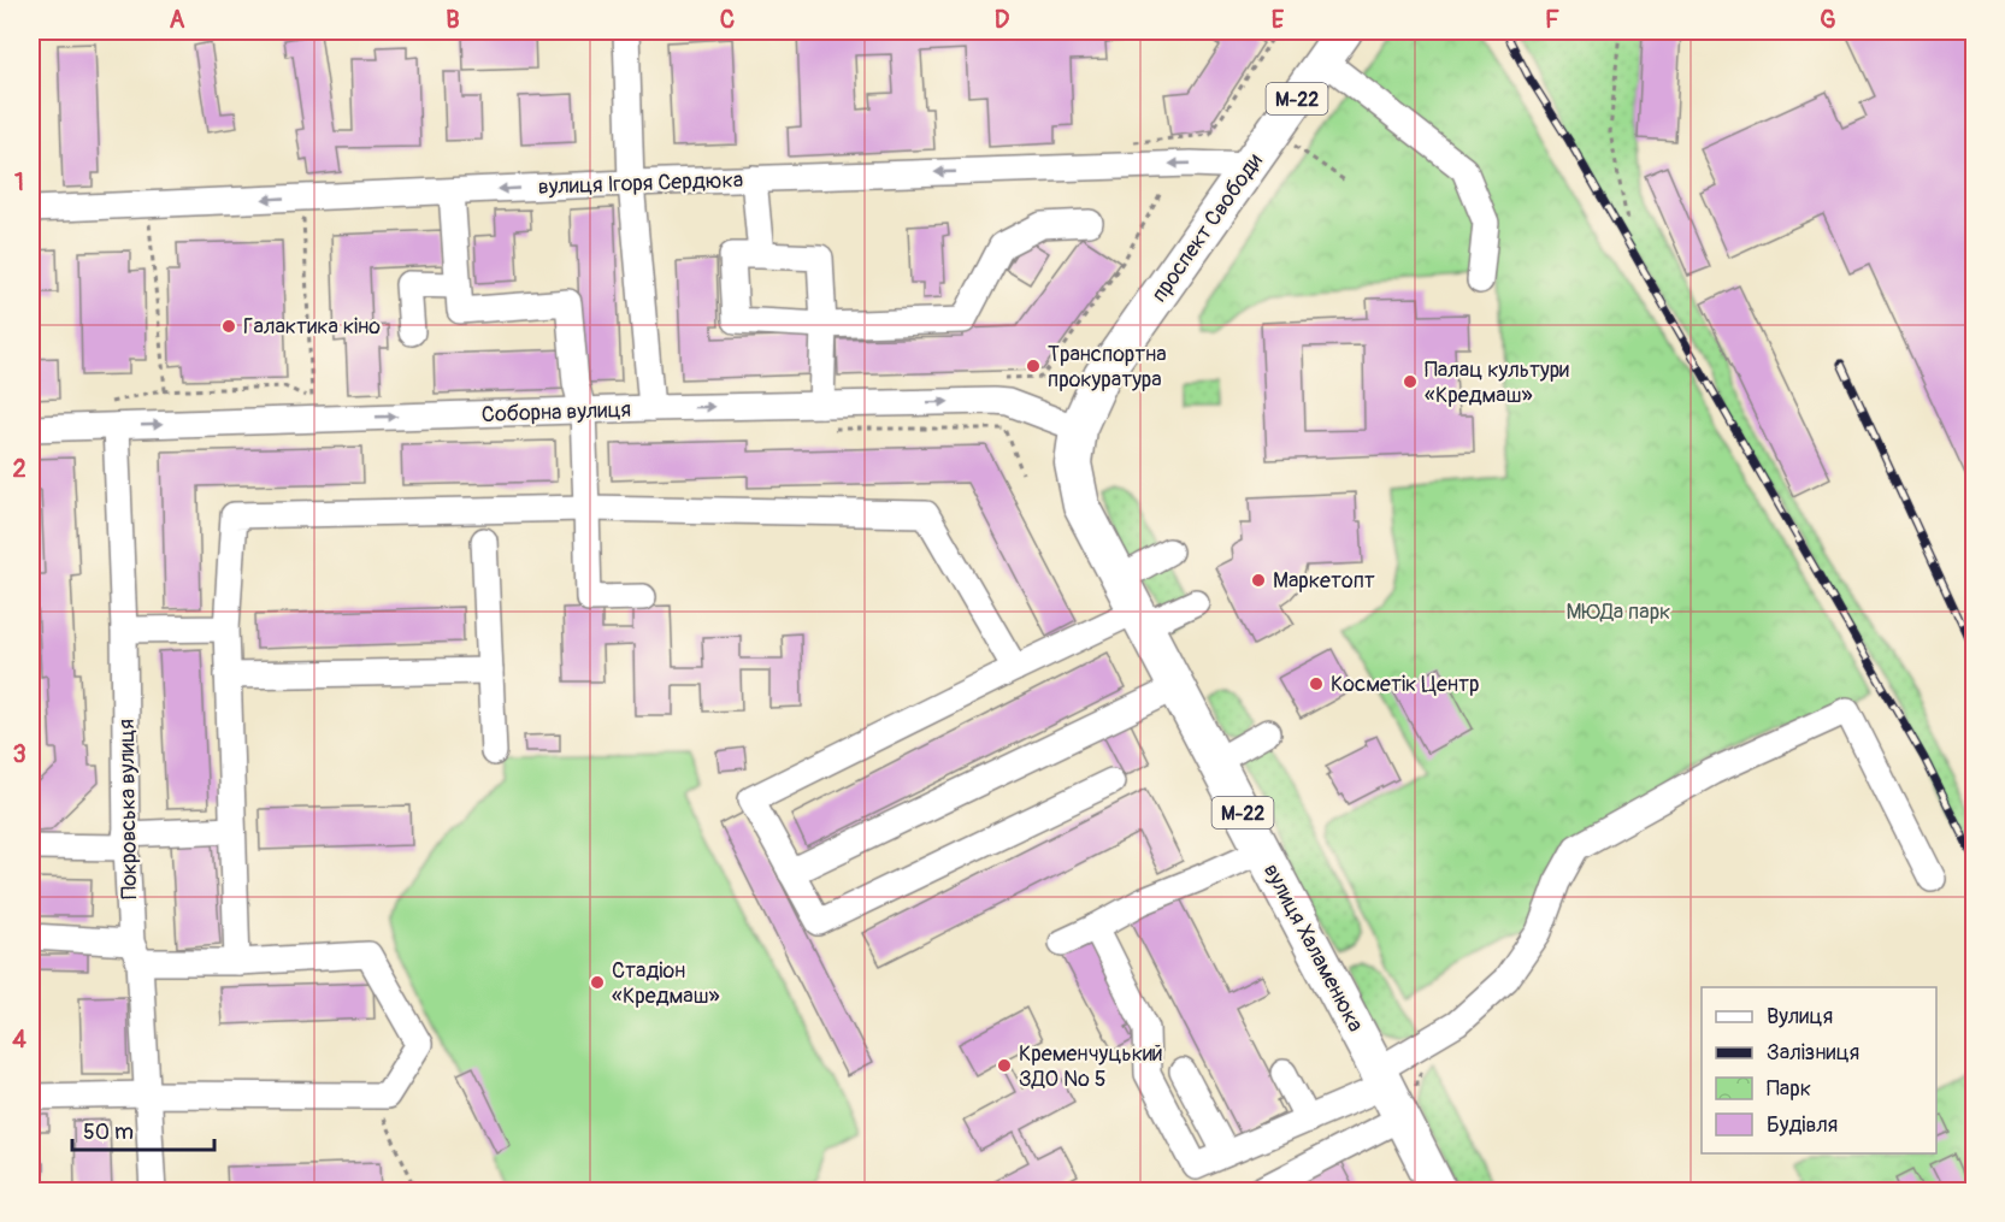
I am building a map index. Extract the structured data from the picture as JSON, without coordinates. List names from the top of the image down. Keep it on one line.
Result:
{"streets":{"highway":["М-22","проспект Свободи","вулиця Халаменюка"],"street":["вулиця Ігоря Сердюка","Соборна вулиця","Покровська вулиця"]},"crossings":[["вулиця Ігоря Сердюка","проспект Свободи"],["проспект Свободи","Соборна вулиця"],["проспект Свободи","вулиця Халаменюка"],["Соборна вулиця","Покровська вулиця"],["Соборна вулиця","вулиця Халаменюка"]],"one_way":["вулиця Ігоря Сердюка","Соборна вулиця"],"parks":["МЮДа парк"],"places":["Галактика кіно","Транспортна прокуратура","Палац культури «Кредмаш»","Маркетопт","Косметік Центр","Стадіон «Кредмаш»","Кременчуцький ЗДО № 5"],"legend":["Вулиця","Залізниця","Парк","Будівля"],"scale_bar":"50 m","grid":{"columns":["A","B","C","D","E","F","G"],"rows":["1","2","3","4"]}}
